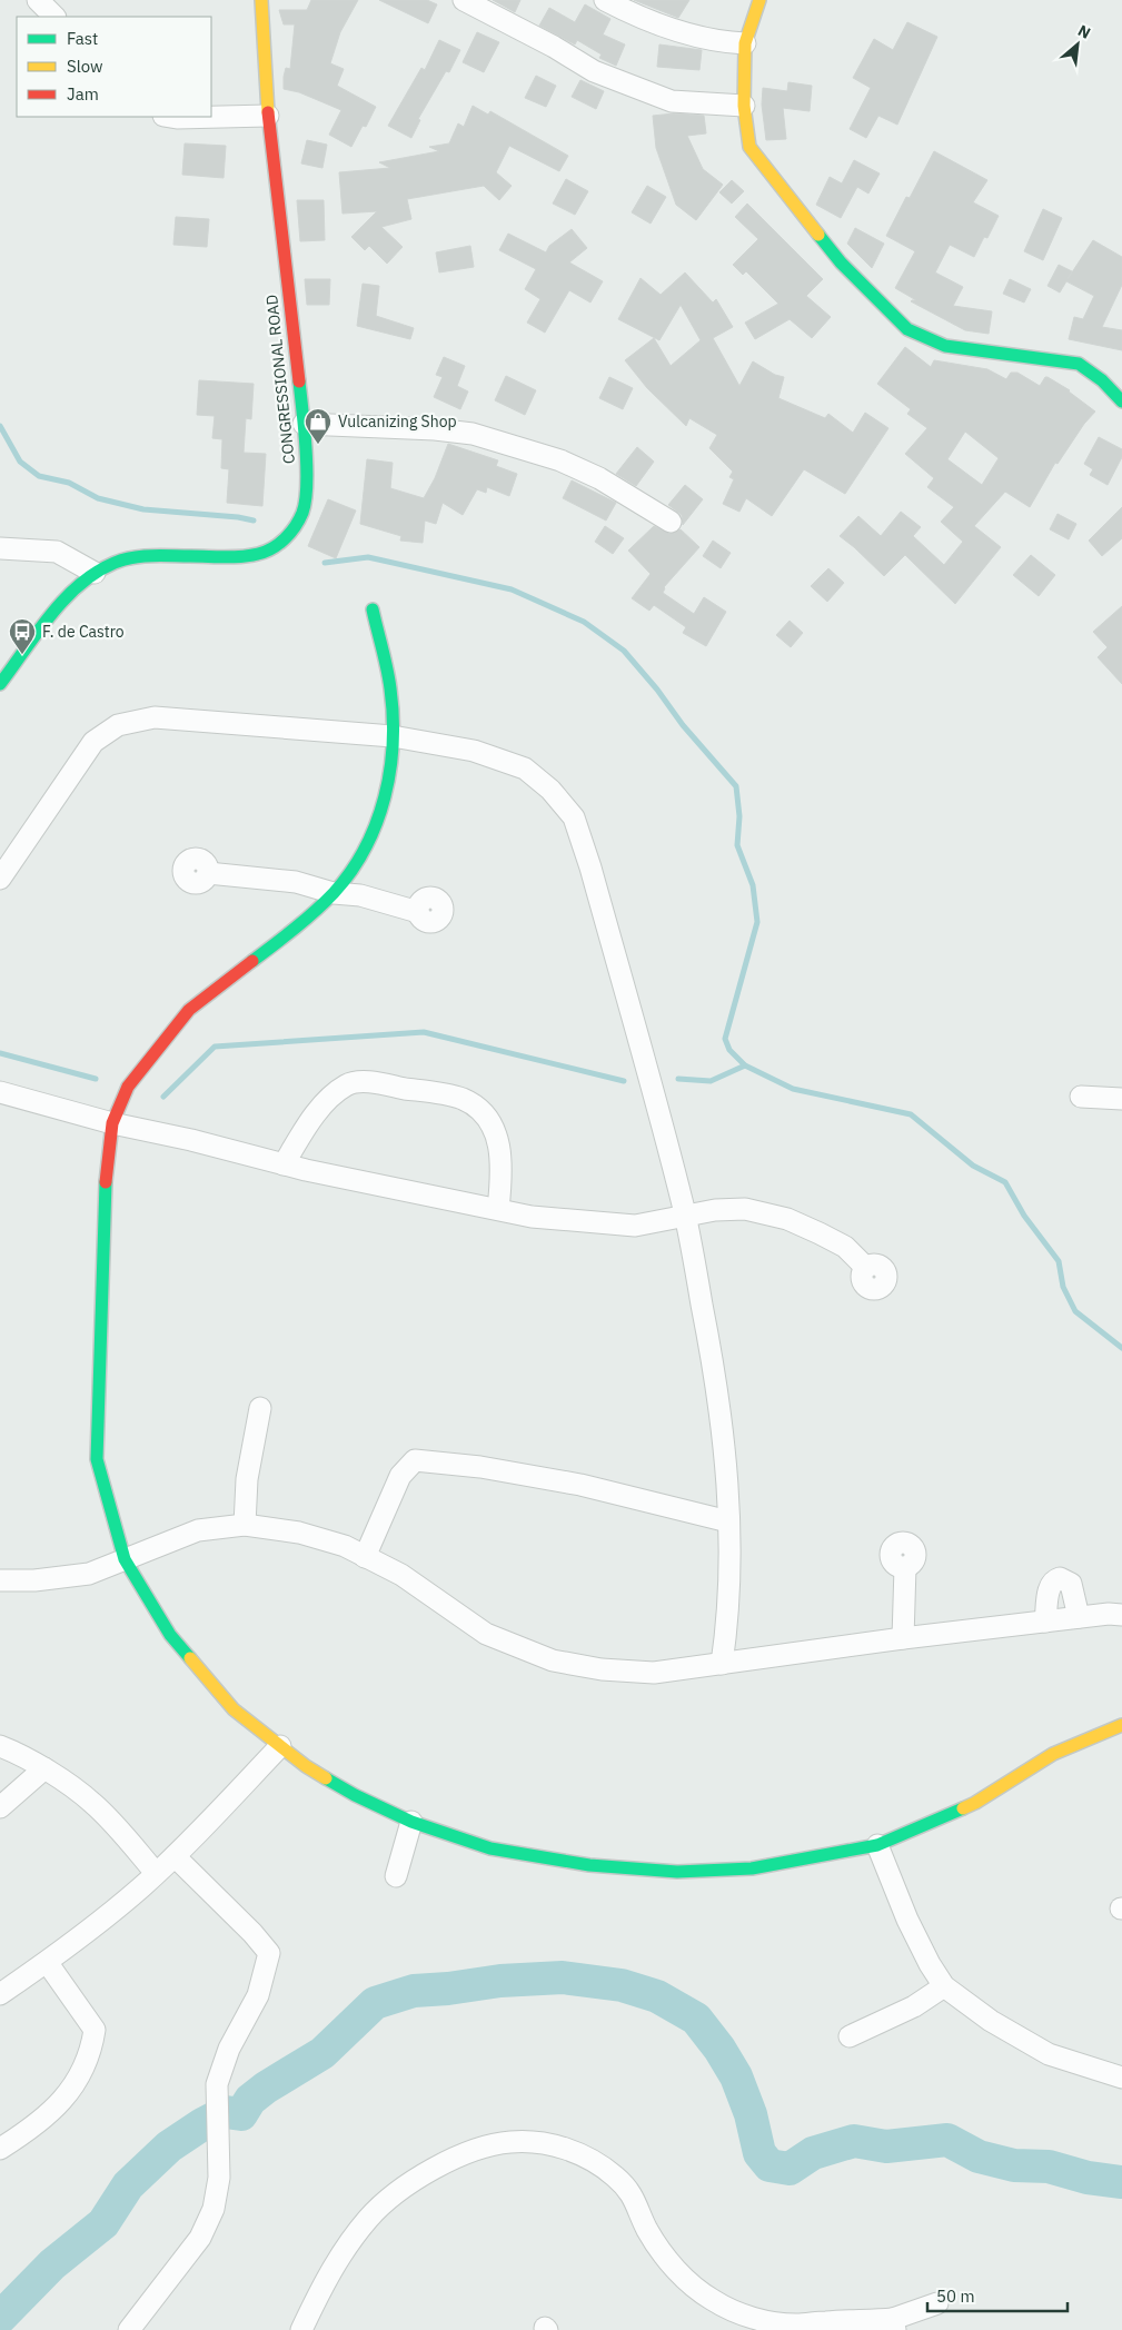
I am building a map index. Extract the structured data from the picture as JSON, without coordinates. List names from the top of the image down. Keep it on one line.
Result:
{"streets":{"street":["CONGRESSIONAL ROAD"]},"places":{"shop":["Vulcanizing Shop"],"bus stop":["F. de Castro"]},"legend":["Fast","Slow","Jam"],"scale_bar":"50 m","north":"top right"}
